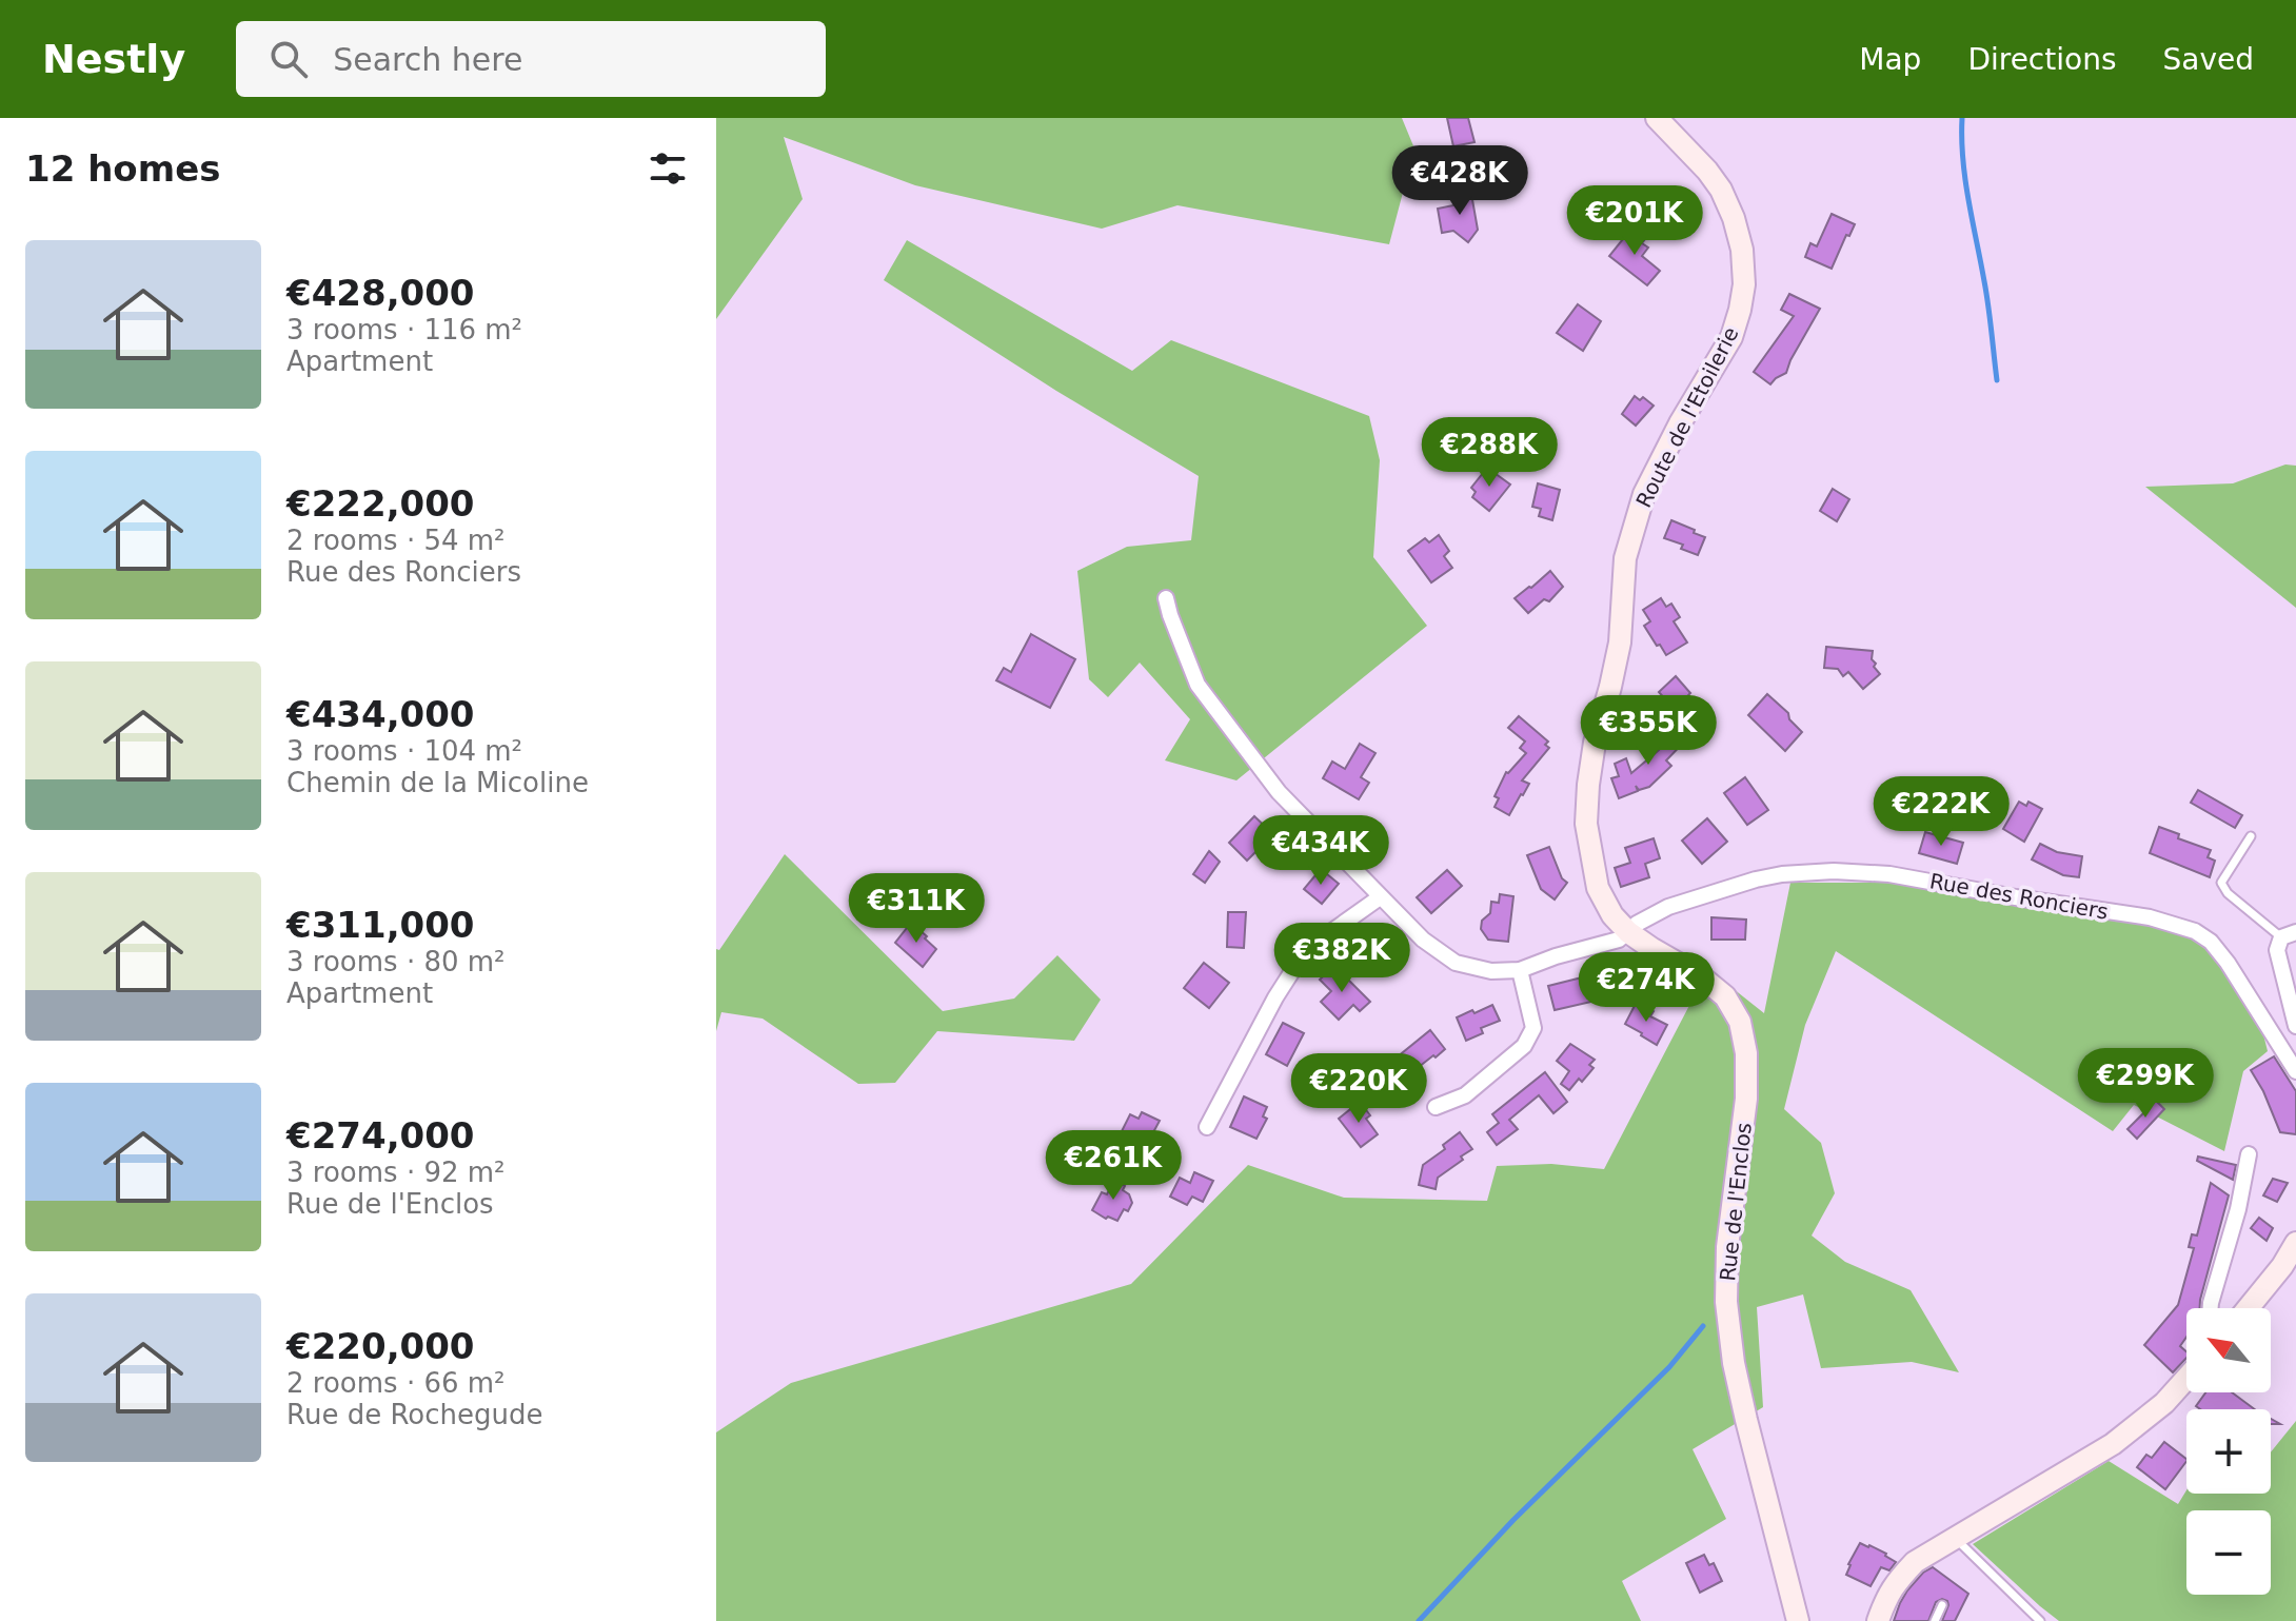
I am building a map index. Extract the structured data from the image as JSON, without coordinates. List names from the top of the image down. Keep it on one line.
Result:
{"streets":{"street":["Route de l'Etoilerie","Rue des Ronciers","Rue de l'Enclos"]},"crossings":[["Route de l'Etoilerie","Rue des Ronciers"],["Route de l'Etoilerie","Rue de l'Enclos"],["Rue des Ronciers","Rue de l'Enclos"]],"north":"top left","page":{"header":"Nestly","search":"Search here","nav":["Map","Directions","Saved"],"heading":"12 homes","price":["€428K","€201K","€288K","€355K","€222K","€434K","€311K","€382K","€274K","€299K","€220K","€261K"],"list":[{"name":"€428,000","note":"3 rooms · 116 m² · Apartment"},{"name":"€222,000","note":"2 rooms · 54 m² · Rue des Ronciers"},{"name":"€434,000","note":"3 rooms · 104 m² · Chemin de la Micoline"},{"name":"€311,000","note":"3 rooms · 80 m² · Apartment"},{"name":"€274,000","note":"3 rooms · 92 m² · Rue de l'Enclos"},{"name":"€220,000","note":"2 rooms · 66 m² · Rue de Rochegude"}],"map_buttons":["+","−"]}}
